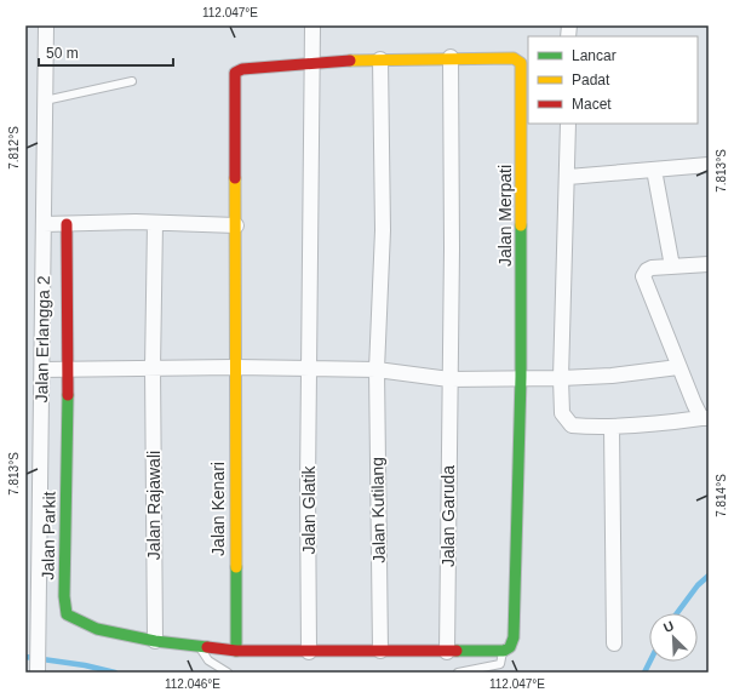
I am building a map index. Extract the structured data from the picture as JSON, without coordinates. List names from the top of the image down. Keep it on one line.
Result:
{"streets":{"street":["Jalan Merpati","Jalan Erlangga 2","Jalan Rajawali","Jalan Kenari","Jalan Glatik","Jalan Kutilang","Jalan Garuda","Jalan Parkit"]},"crossings":[["Jalan Merpati","Jalan Garuda"],["Jalan Rajawali","Jalan Parkit"],["Jalan Kenari","Jalan Glatik"]],"legend":["Lancar","Padat","Macet"],"scale_bar":"50 m","north":"top left","coordinates":["112.047°E","7.812°S","7.813°S","7.814°S","112.046°E"]}
